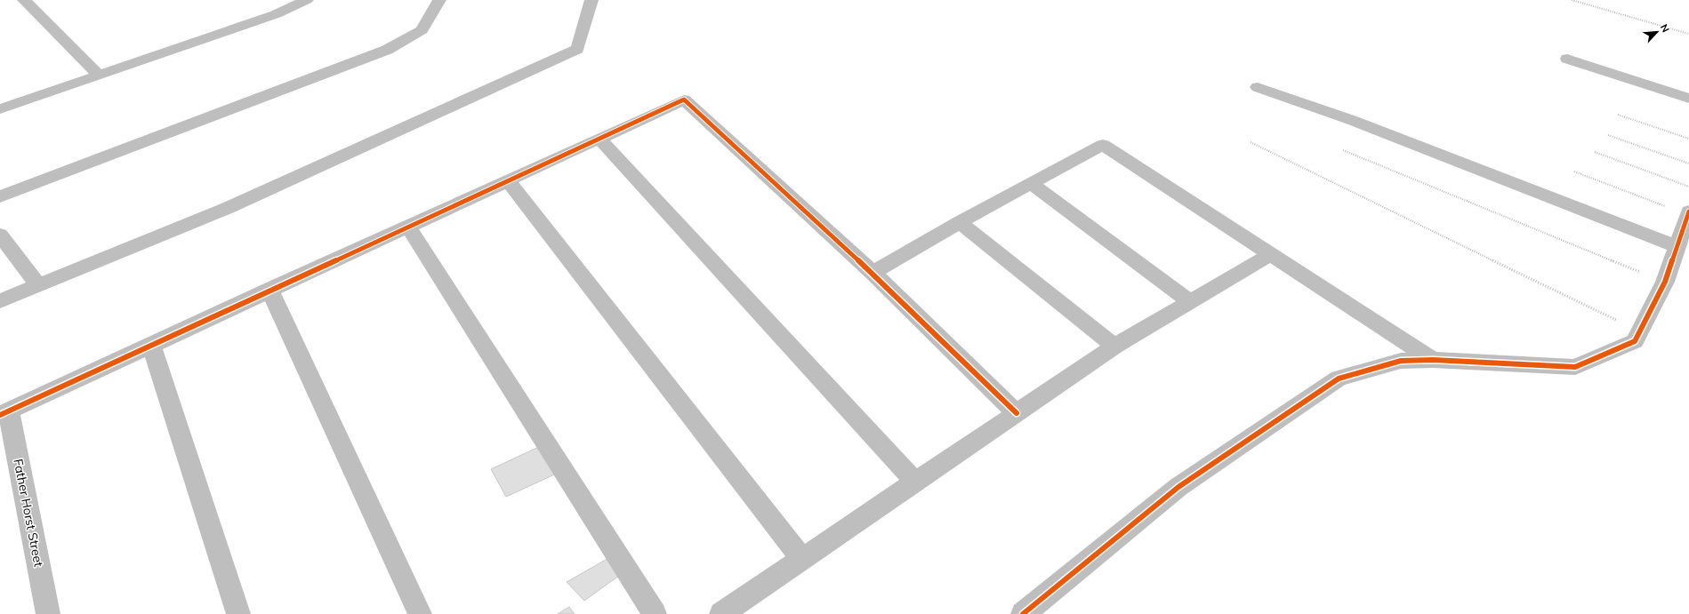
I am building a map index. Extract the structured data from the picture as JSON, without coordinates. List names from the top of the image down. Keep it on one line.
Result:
{"streets":{"street":["Father Horst Street"]},"north":"top right"}
